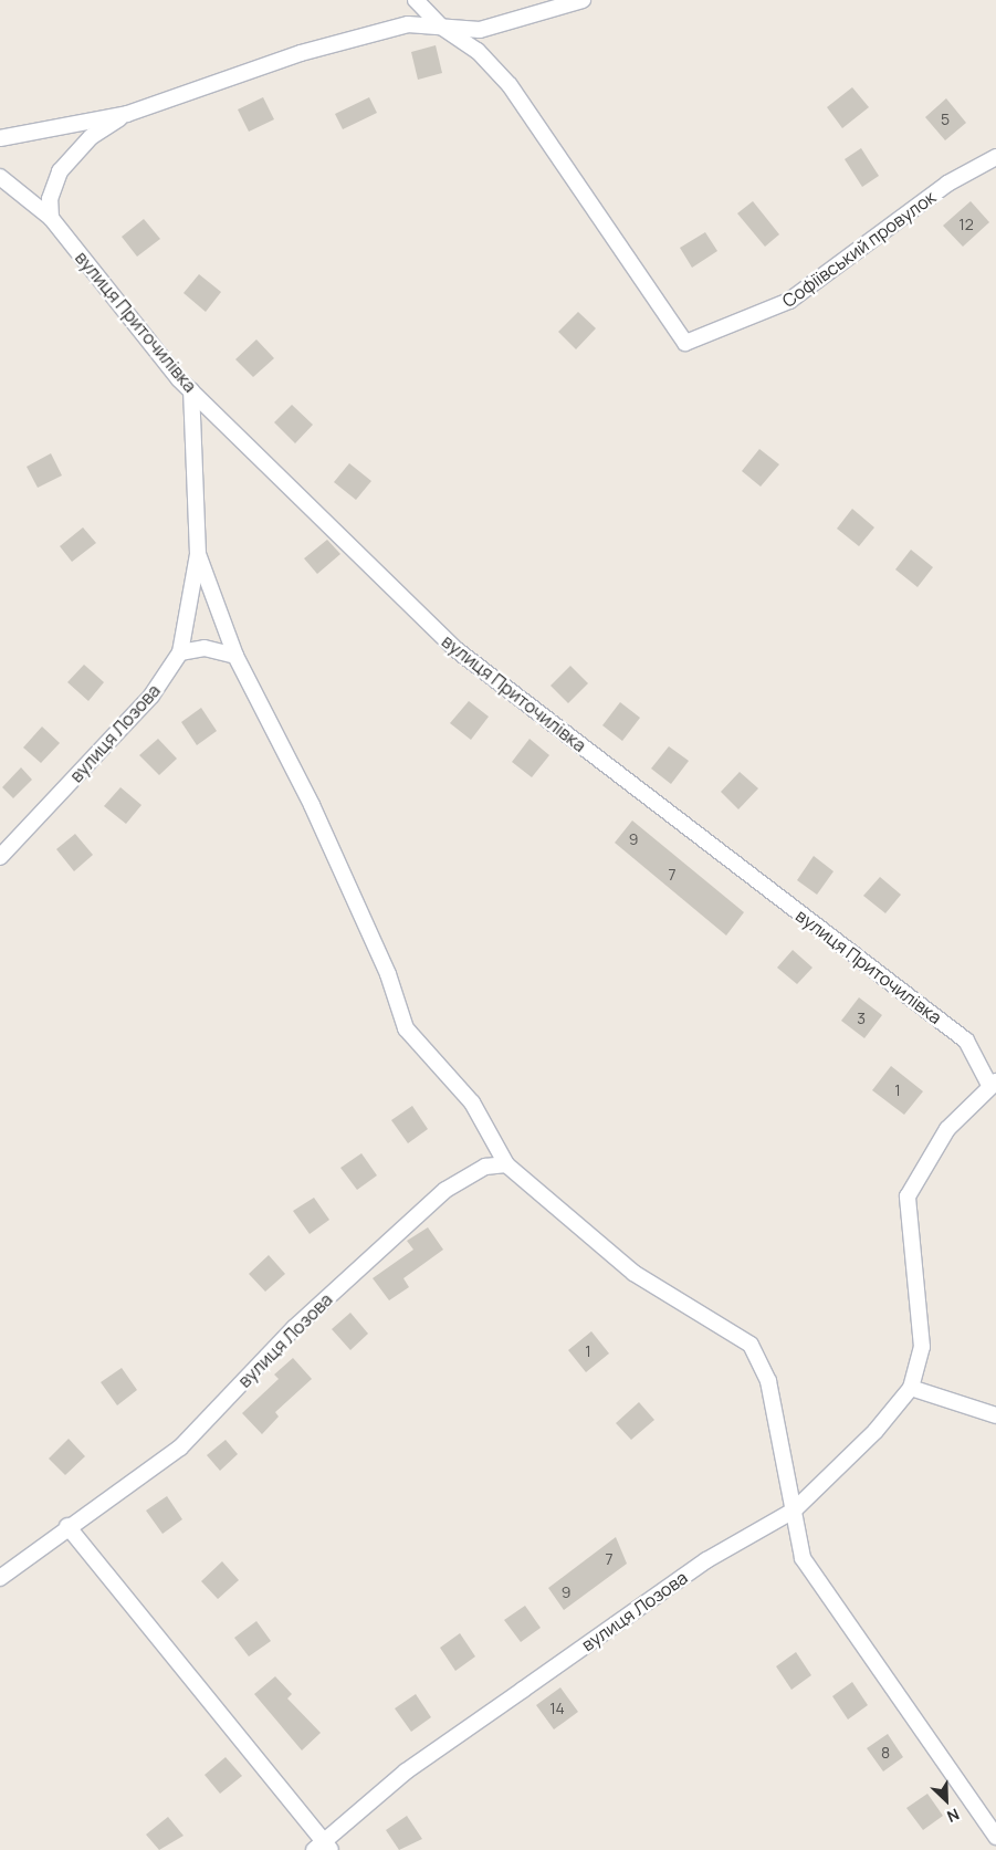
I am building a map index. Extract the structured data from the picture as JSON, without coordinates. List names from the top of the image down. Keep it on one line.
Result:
{"streets":{"street":["Софіївський провулок","вулиця Приточилівка","вулиця Лозова"]},"crossings":[["вулиця Приточилівка","вулиця Лозова"]],"house_numbers":["5","12","9","7","3","1","1","7","9","14","8"],"north":"bottom right"}
